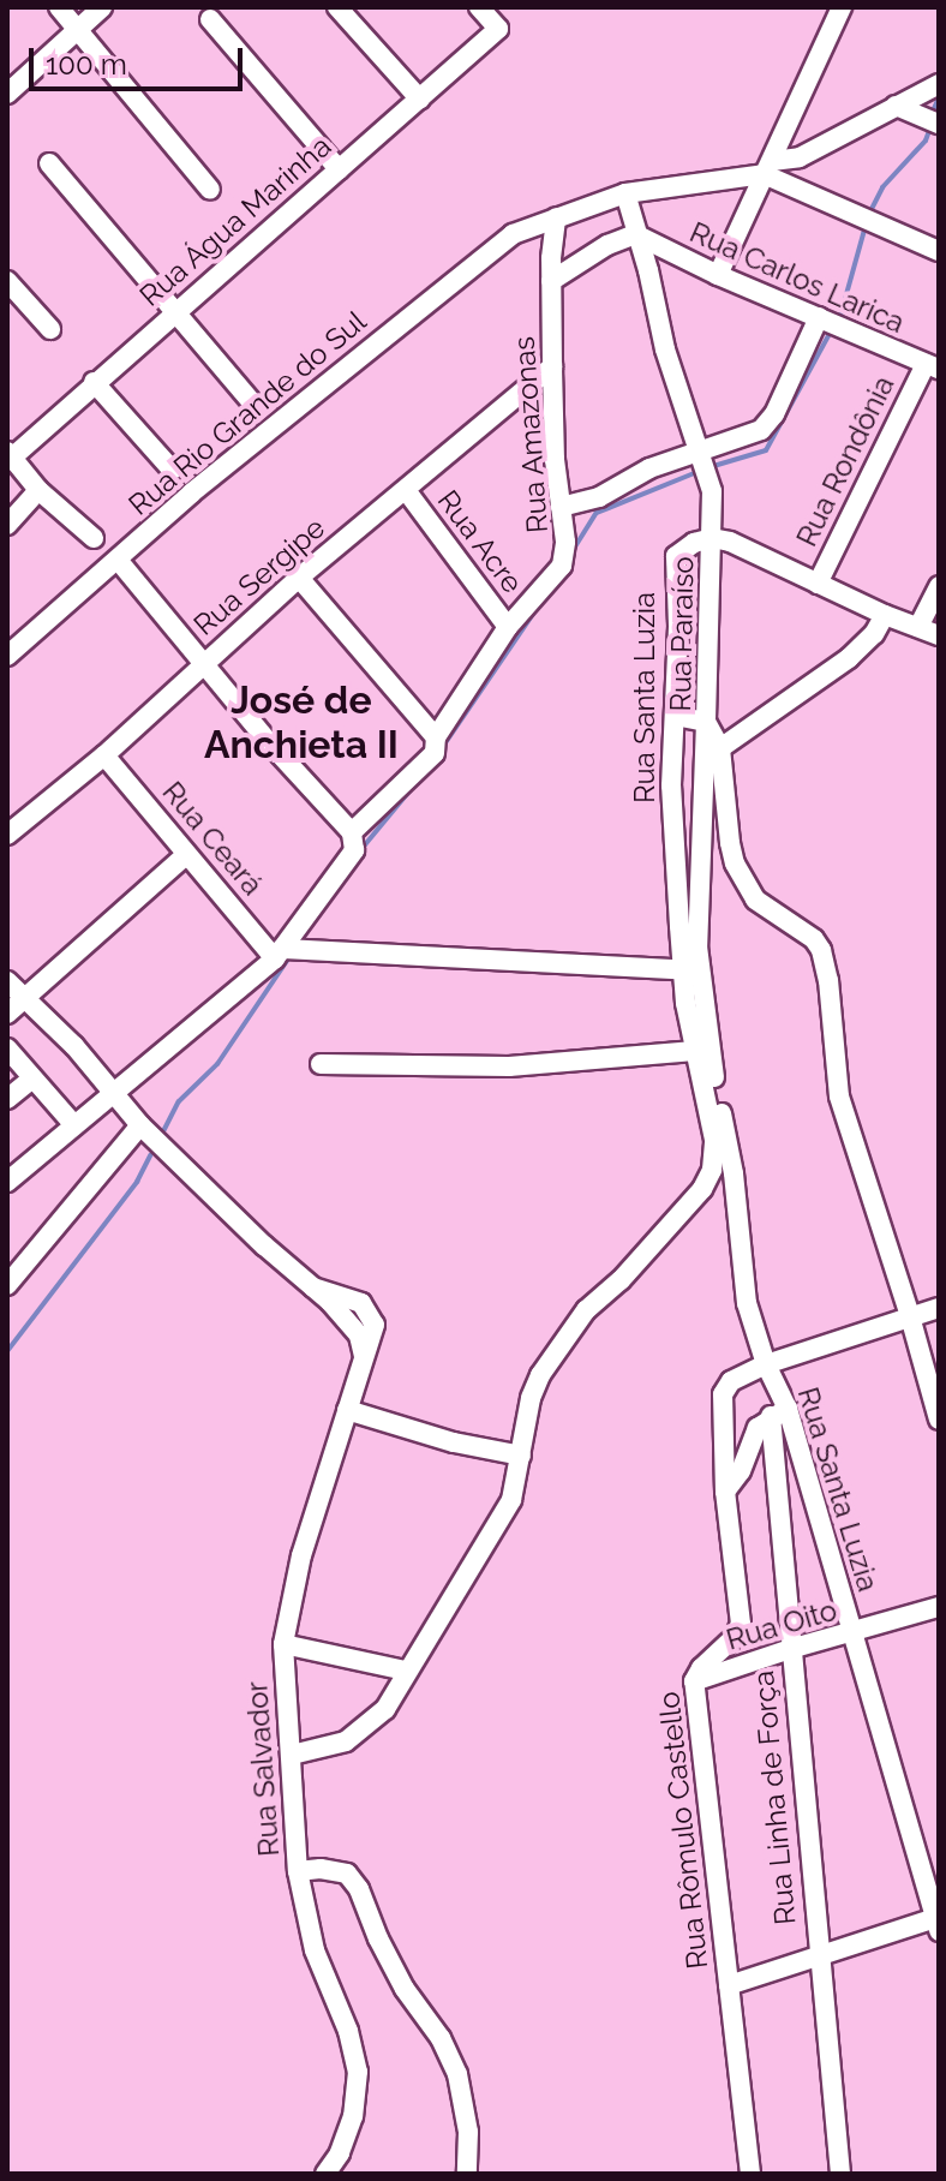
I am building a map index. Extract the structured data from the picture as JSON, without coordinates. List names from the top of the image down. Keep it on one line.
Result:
{"streets":{"street":["Rua Água Marinha","Rua Carlos Larica","Rua Rio Grande do Sul","Rua Amazonas","Rua Rondônia","Rua Acre","Rua Sergipe","Rua Paraíso","Rua Santa Luzia","Rua Ceará","Rua Oito","Rua Salvador","Rua Linha de Força","Rua Rômulo Castello"]},"crossings":[["Rua Carlos Larica","Rua Rondônia"],["Rua Carlos Larica","Rua Paraíso"],["Rua Rio Grande do Sul","Rua Amazonas"],["Rua Rio Grande do Sul","Rua Paraíso"],["Rua Amazonas","Rua Acre"],["Rua Amazonas","Rua Sergipe"],["Rua Amazonas","Rua Ceará"],["Rua Amazonas","Rua Salvador"],["Rua Acre","Rua Sergipe"],["Rua Sergipe","Rua Ceará"],["Rua Paraíso","Rua Santa Luzia"],["Rua Santa Luzia","Rua Oito"],["Rua Santa Luzia","Rua Linha de Força"],["Rua Santa Luzia","Rua Rômulo Castello"],["Rua Oito","Rua Linha de Força"],["Rua Oito","Rua Rômulo Castello"]],"districts":["José de Anchieta II"],"scale_bar":"100 m"}
